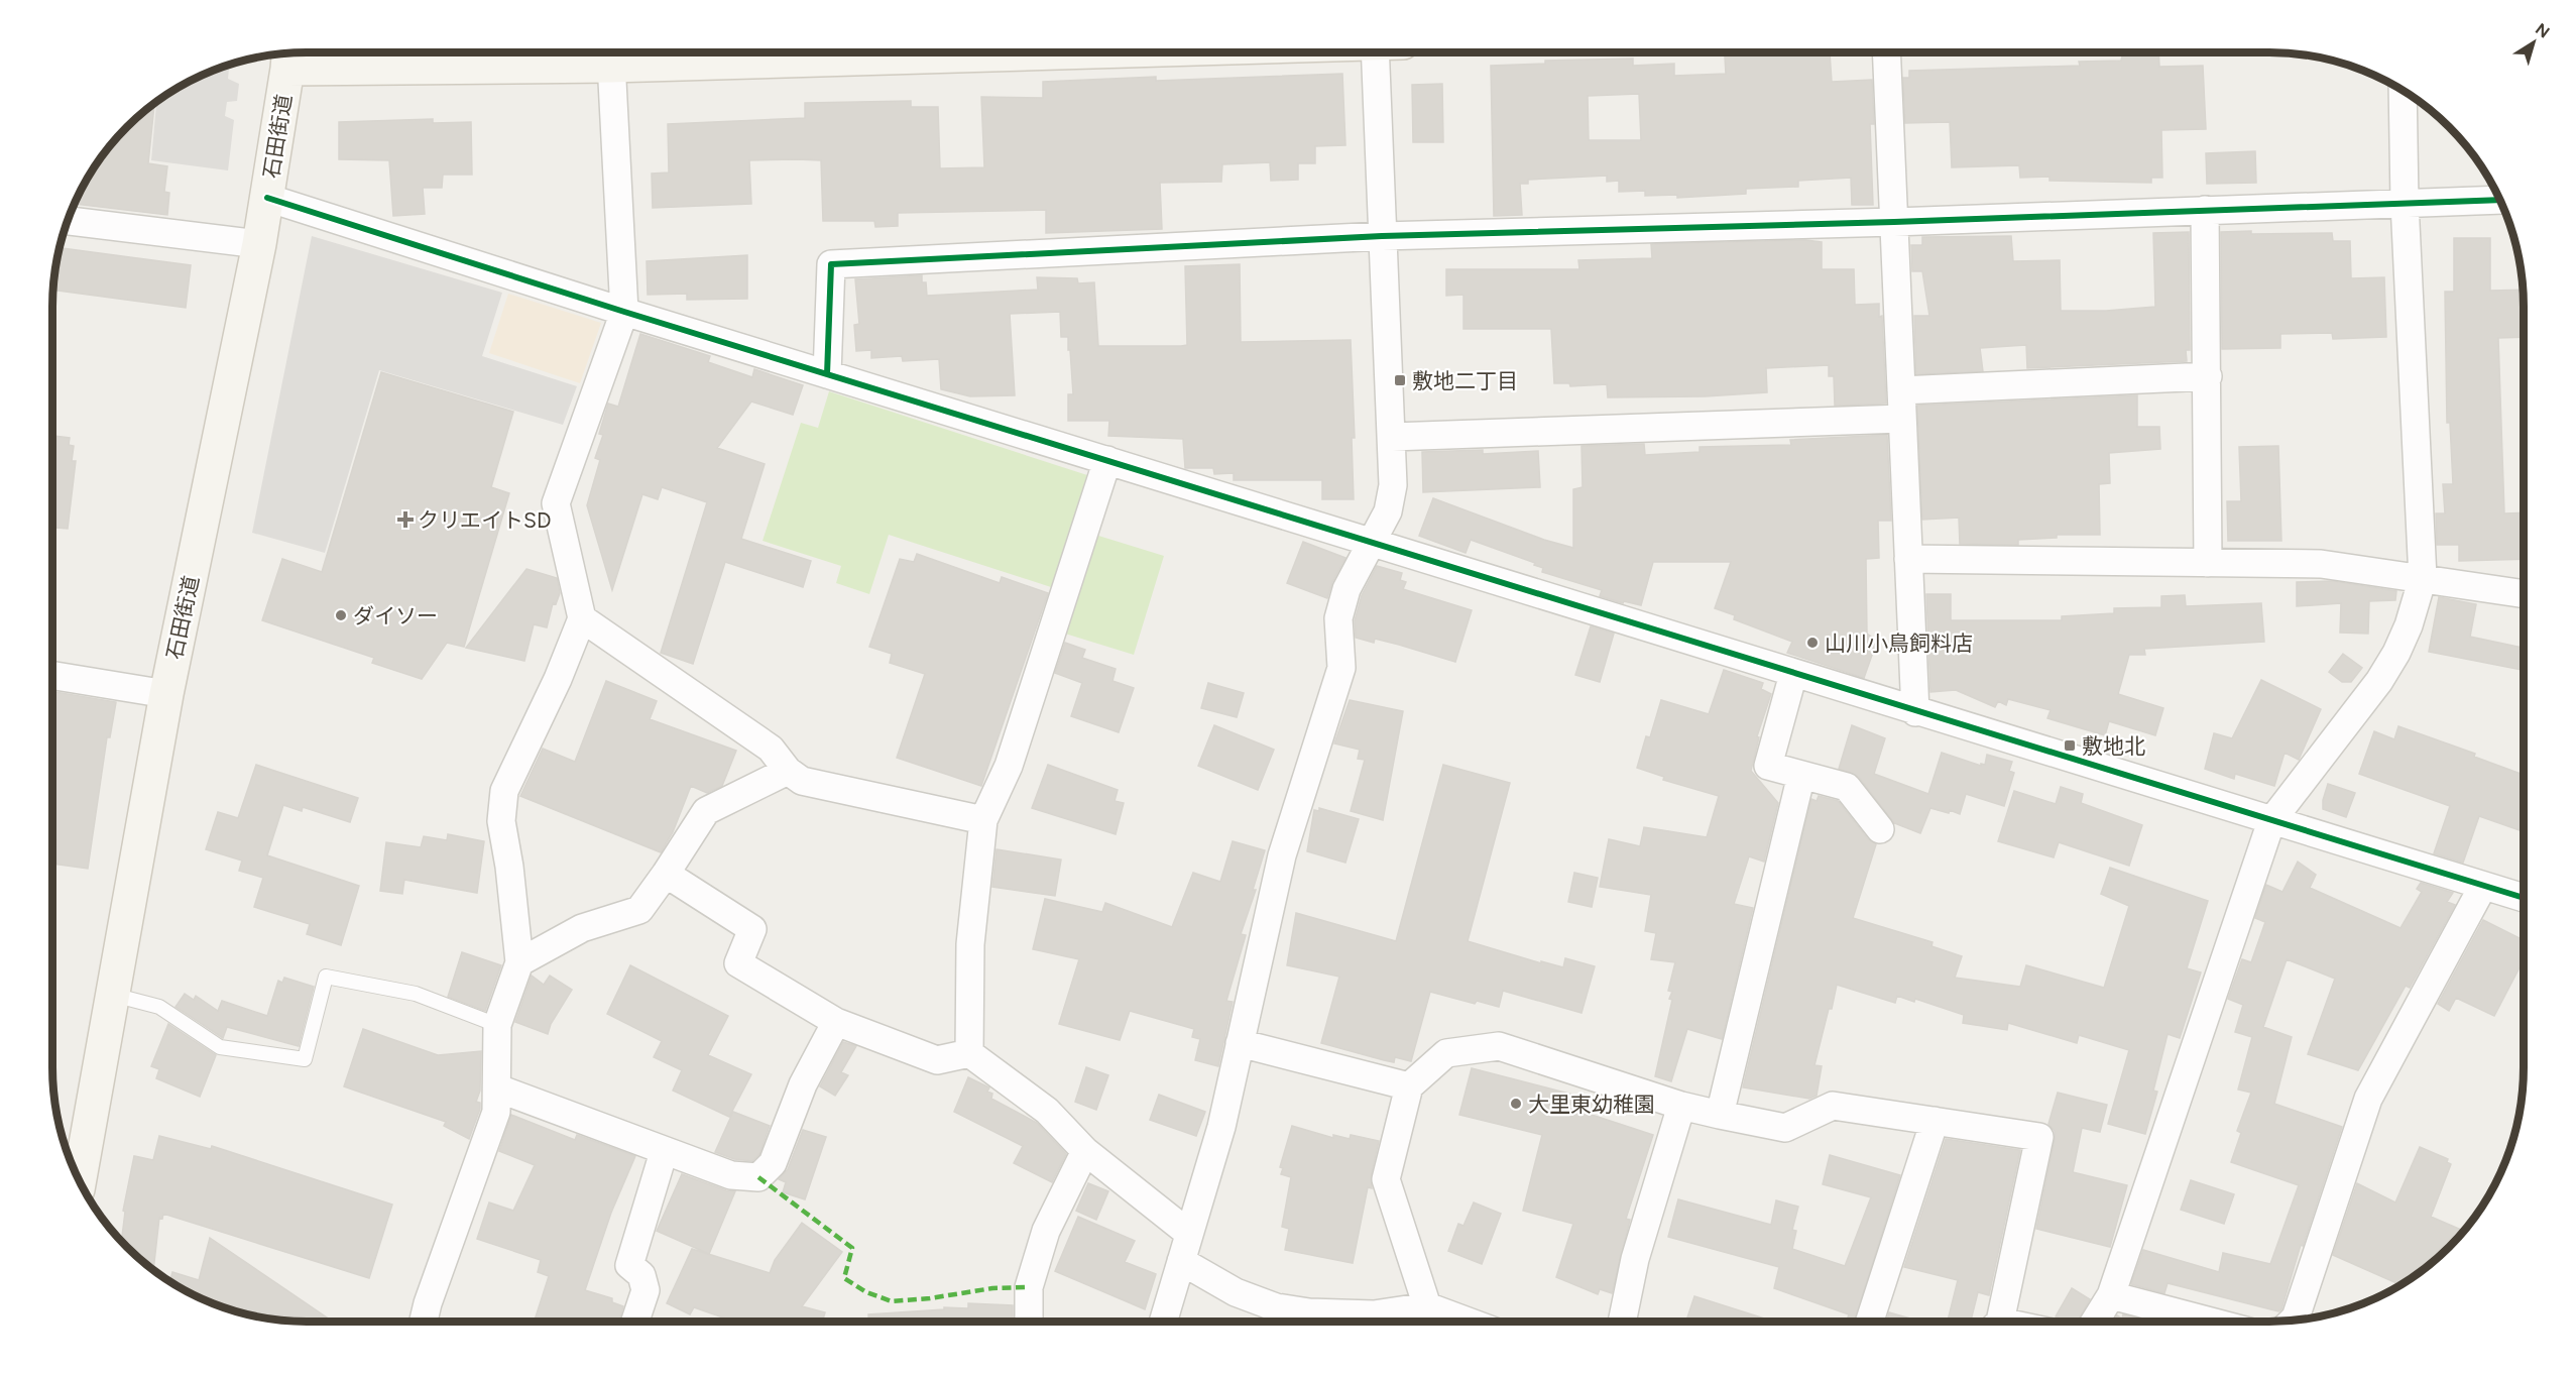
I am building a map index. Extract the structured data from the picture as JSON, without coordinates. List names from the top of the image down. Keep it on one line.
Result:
{"streets":{"street":["石田街道"]},"places":{"transit":["敷地二丁目","敷地北"],"health":["クリエイトSD"],"other":["ダイソー","山川小鳥飼料店","大里東幼稚園"]},"north":"top right"}
